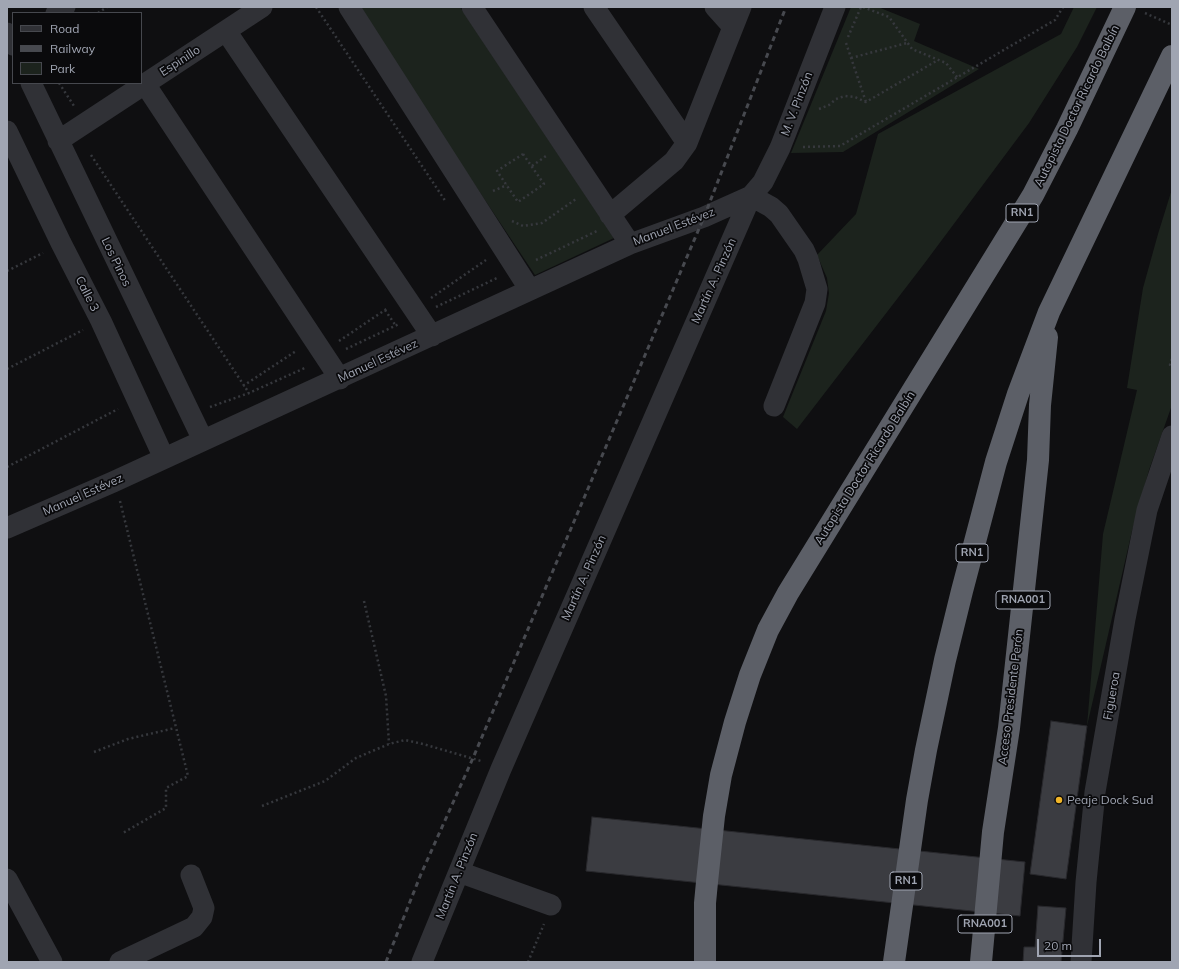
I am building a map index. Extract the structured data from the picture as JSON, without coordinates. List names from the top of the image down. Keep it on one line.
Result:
{"streets":{"highway":["Autopista Doctor Ricardo Balbín","RN1","RNA001","Acceso Presidente Perón"],"street":["Espinillo","M. V. Pinzón","Manuel Estévez","Los Pinos","Martín A. Pinzón","Calle 3","Figueroa"]},"crossings":[["Espinillo","Los Pinos"],["M. V. Pinzón","Manuel Estévez"],["M. V. Pinzón","Martín A. Pinzón"],["RN1","Acceso Presidente Perón"],["Manuel Estévez","Los Pinos"],["Manuel Estévez","Martín A. Pinzón"],["Manuel Estévez","Calle 3"]],"places":["Peaje Dock Sud"],"legend":["Road","Railway","Park"],"scale_bar":"20 m"}
